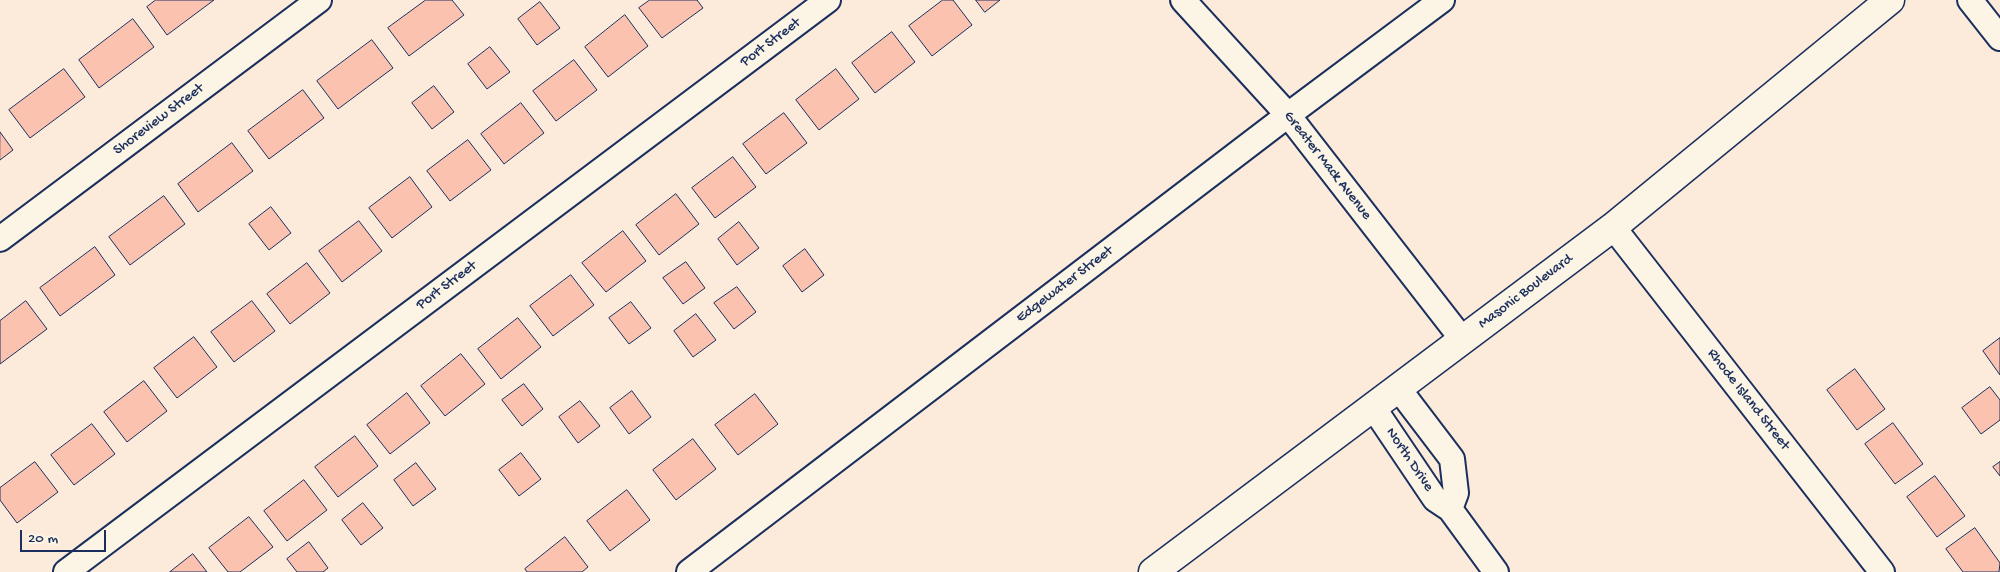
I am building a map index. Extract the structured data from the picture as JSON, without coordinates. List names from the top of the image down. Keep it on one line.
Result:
{"streets":{"street":["Port Street","Shoreview Street","Greater Mack Avenue","Edgewater Street","Masonic Boulevard","Rhode Island Street","North Drive"]},"crossings":[["Greater Mack Avenue","Edgewater Street"],["Greater Mack Avenue","Masonic Boulevard"],["Masonic Boulevard","Rhode Island Street"],["Masonic Boulevard","North Drive"]],"scale_bar":"20 m"}
